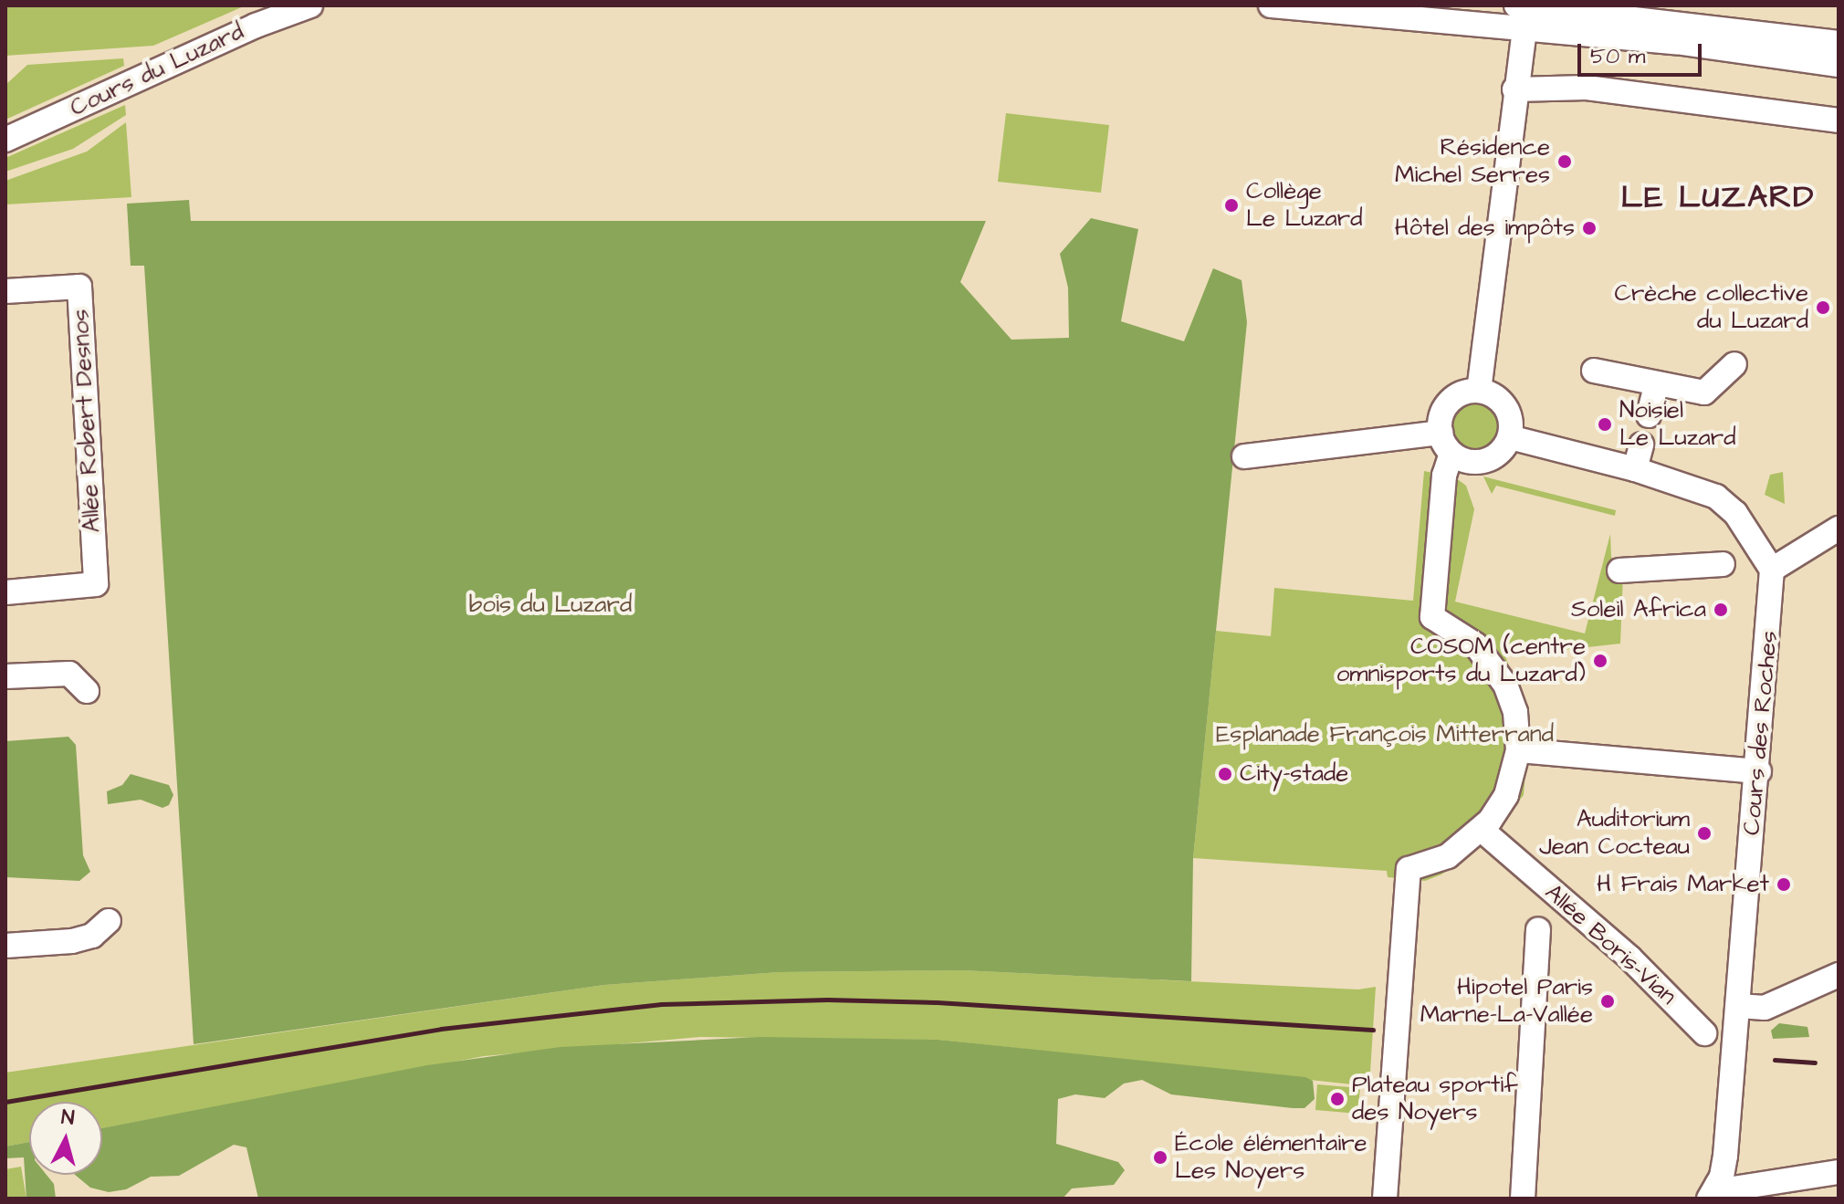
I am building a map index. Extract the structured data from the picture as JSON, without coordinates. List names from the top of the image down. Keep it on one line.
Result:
{"streets":{"street":["Cours du Luzard","Allée Robert Desnos","Cours des Roches","Allée Boris-Vian"]},"districts":["LE LUZARD"],"parks":["bois du Luzard","Esplanade François Mitterrand"],"places":["Résidence Michel Serres","Collège Le Luzard","Hôtel des impôts","Crèche collective du Luzard","Noisiel Le Luzard","Soleil Africa","COSOM (centre omnisports du Luzard)","City-stade","Auditorium Jean Cocteau","H Frais Market","Hipotel Paris Marne-La-Vallée","Plateau sportif des Noyers","École élémentaire Les Noyers"],"scale_bar":"50 m","north":"top"}
